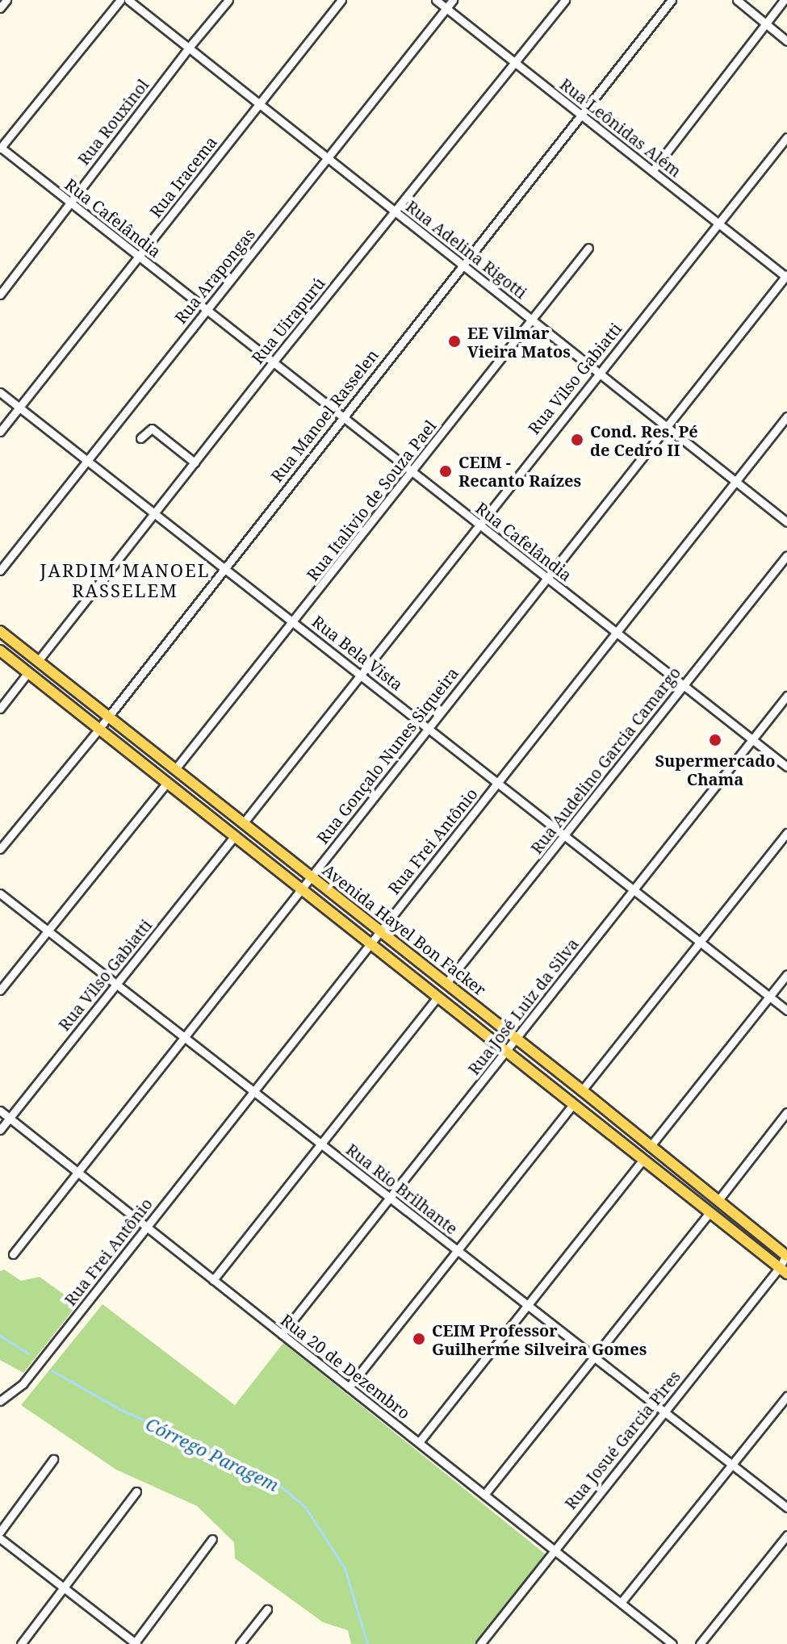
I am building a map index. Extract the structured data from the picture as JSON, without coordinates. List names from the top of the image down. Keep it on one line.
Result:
{"streets":{"main road":["Avenida Hayel Bon Facker"],"street":["Rua Rouxinol","Rua Leônidas Além","Rua Iracema","Rua Cafelândia","Rua Adelina Rigotti","Rua Arapongas","Rua Uirapurú","Rua Vilso Gabiatti","Rua Manoel Rasselen","Rua Italivio de Souza Pael","Rua Bela Vista","Rua Gonçalo Nunes Siqueira","Rua Audelino Garcia Camargo","Rua Frei Antônio","Rua José Luiz da Silva","Rua Rio Brilhante","Rua 20 de Dezembro","Rua Josué Garcia Pires"]},"crossings":[["Rua Rouxinol","Rua Cafelândia"],["Rua Rouxinol","Rua Adelina Rigotti"],["Rua Leônidas Além","Rua Arapongas"],["Rua Leônidas Além","Rua Uirapurú"],["Rua Leônidas Além","Rua Vilso Gabiatti"],["Rua Leônidas Além","Rua Manoel Rasselen"],["Rua Leônidas Além","Rua Gonçalo Nunes Siqueira"],["Rua Iracema","Rua Cafelândia"],["Rua Iracema","Rua Adelina Rigotti"],["Rua Iracema","Rua Bela Vista"],["Rua Cafelândia","Rua Arapongas"],["Rua Cafelândia","Rua Uirapurú"],["Rua Cafelândia","Rua Vilso Gabiatti"],["Rua Cafelândia","Rua Manoel Rasselen"],["Rua Cafelândia","Rua Italivio de Souza Pael"],["Rua Cafelândia","Rua Gonçalo Nunes Siqueira"],["Rua Cafelândia","Rua Audelino Garcia Camargo"],["Rua Cafelândia","Rua Frei Antônio"],["Rua Cafelândia","Rua José Luiz da Silva"],["Rua Adelina Rigotti","Rua Arapongas"],["Rua Adelina Rigotti","Rua Uirapurú"],["Rua Adelina Rigotti","Rua Vilso Gabiatti"],["Rua Adelina Rigotti","Rua Manoel Rasselen"],["Rua Adelina Rigotti","Rua Italivio de Souza Pael"],["Rua Adelina Rigotti","Rua Gonçalo Nunes Siqueira"],["Rua Adelina Rigotti","Rua Frei Antônio"],["Rua Arapongas","Rua Bela Vista"],["Rua Uirapurú","Rua Bela Vista"],["Rua Uirapurú","Avenida Hayel Bon Facker"],["Rua Vilso Gabiatti","Rua Bela Vista"],["Rua Vilso Gabiatti","Avenida Hayel Bon Facker"],["Rua Vilso Gabiatti","Rua Rio Brilhante"],["Rua Vilso Gabiatti","Rua 20 de Dezembro"],["Rua Manoel Rasselen","Rua Bela Vista"],["Rua Manoel Rasselen","Avenida Hayel Bon Facker"],["Rua Italivio de Souza Pael","Rua Bela Vista"],["Rua Italivio de Souza Pael","Avenida Hayel Bon Facker"],["Rua Bela Vista","Rua Gonçalo Nunes Siqueira"],["Rua Bela Vista","Rua Audelino Garcia Camargo"],["Rua Bela Vista","Rua Frei Antônio"],["Rua Bela Vista","Rua José Luiz da Silva"],["Rua Gonçalo Nunes Siqueira","Avenida Hayel Bon Facker"],["Rua Gonçalo Nunes Siqueira","Rua Rio Brilhante"],["Rua Gonçalo Nunes Siqueira","Rua 20 de Dezembro"],["Rua Audelino Garcia Camargo","Avenida Hayel Bon Facker"],["Rua Frei Antônio","Avenida Hayel Bon Facker"],["Rua Frei Antônio","Rua Rio Brilhante"],["Rua Frei Antônio","Rua 20 de Dezembro"],["Avenida Hayel Bon Facker","Rua José Luiz da Silva"],["Avenida Hayel Bon Facker","Rua Josué Garcia Pires"],["Rua José Luiz da Silva","Rua Rio Brilhante"],["Rua José Luiz da Silva","Rua 20 de Dezembro"],["Rua Rio Brilhante","Rua Josué Garcia Pires"],["Rua 20 de Dezembro","Rua Josué Garcia Pires"]],"districts":["JARDIM MANOEL RASSELEM"],"water":["Córrego Paragem"],"places":["EE Vilmar Vieira Matos","Cond. Res. Pé de Cedro II","CEIM - Recanto Raízes","Supermercado Chama","CEIM Professor Guilherme Silveira Gomes"]}
